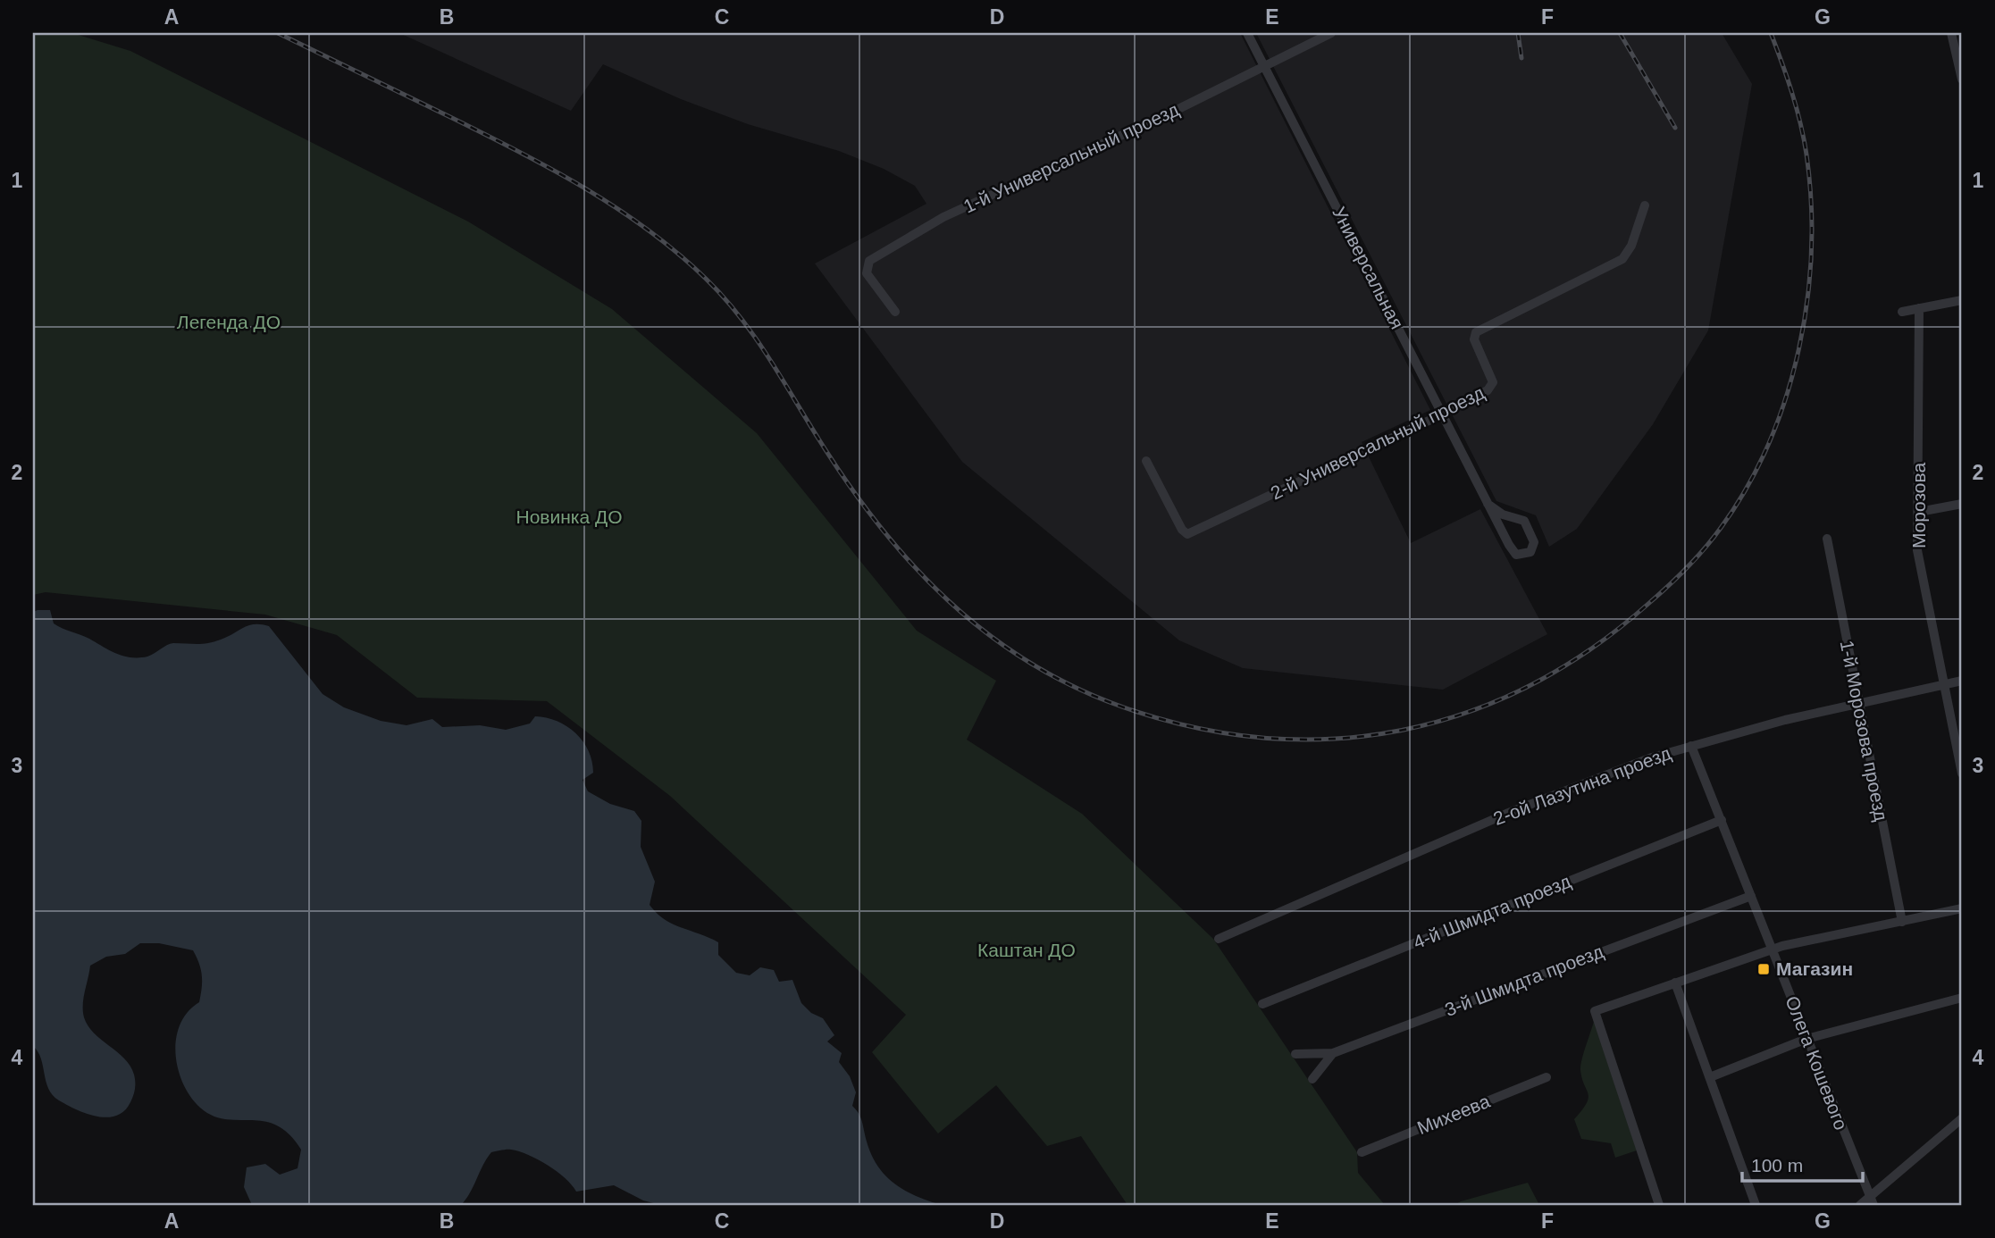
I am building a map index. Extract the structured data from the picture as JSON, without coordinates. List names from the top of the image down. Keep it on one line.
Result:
{"streets":{"street":["1-й Универсальный проезд","Универсальная","2-й Универсальный проезд","Морозова","1-й Морозова проезд","2-ой Лазутина проезд","4-й Шмидта проезд","3-й Шмидта проезд","Олега Кошевого","Михеева"]},"crossings":[["1-й Универсальный проезд","Универсальная"],["Универсальная","2-й Универсальный проезд"],["Морозова","2-ой Лазутина проезд"],["1-й Морозова проезд","2-ой Лазутина проезд"],["2-ой Лазутина проезд","Олега Кошевого"],["4-й Шмидта проезд","Олега Кошевого"],["3-й Шмидта проезд","Олега Кошевого"]],"parks":["Легенда ДО","Новинка ДО","Каштан ДО"],"places":{"transit":["Магазин"]},"scale_bar":"100 m","grid":{"columns":["A","B","C","D","E","F","G"],"rows":["1","2","3","4"]}}
